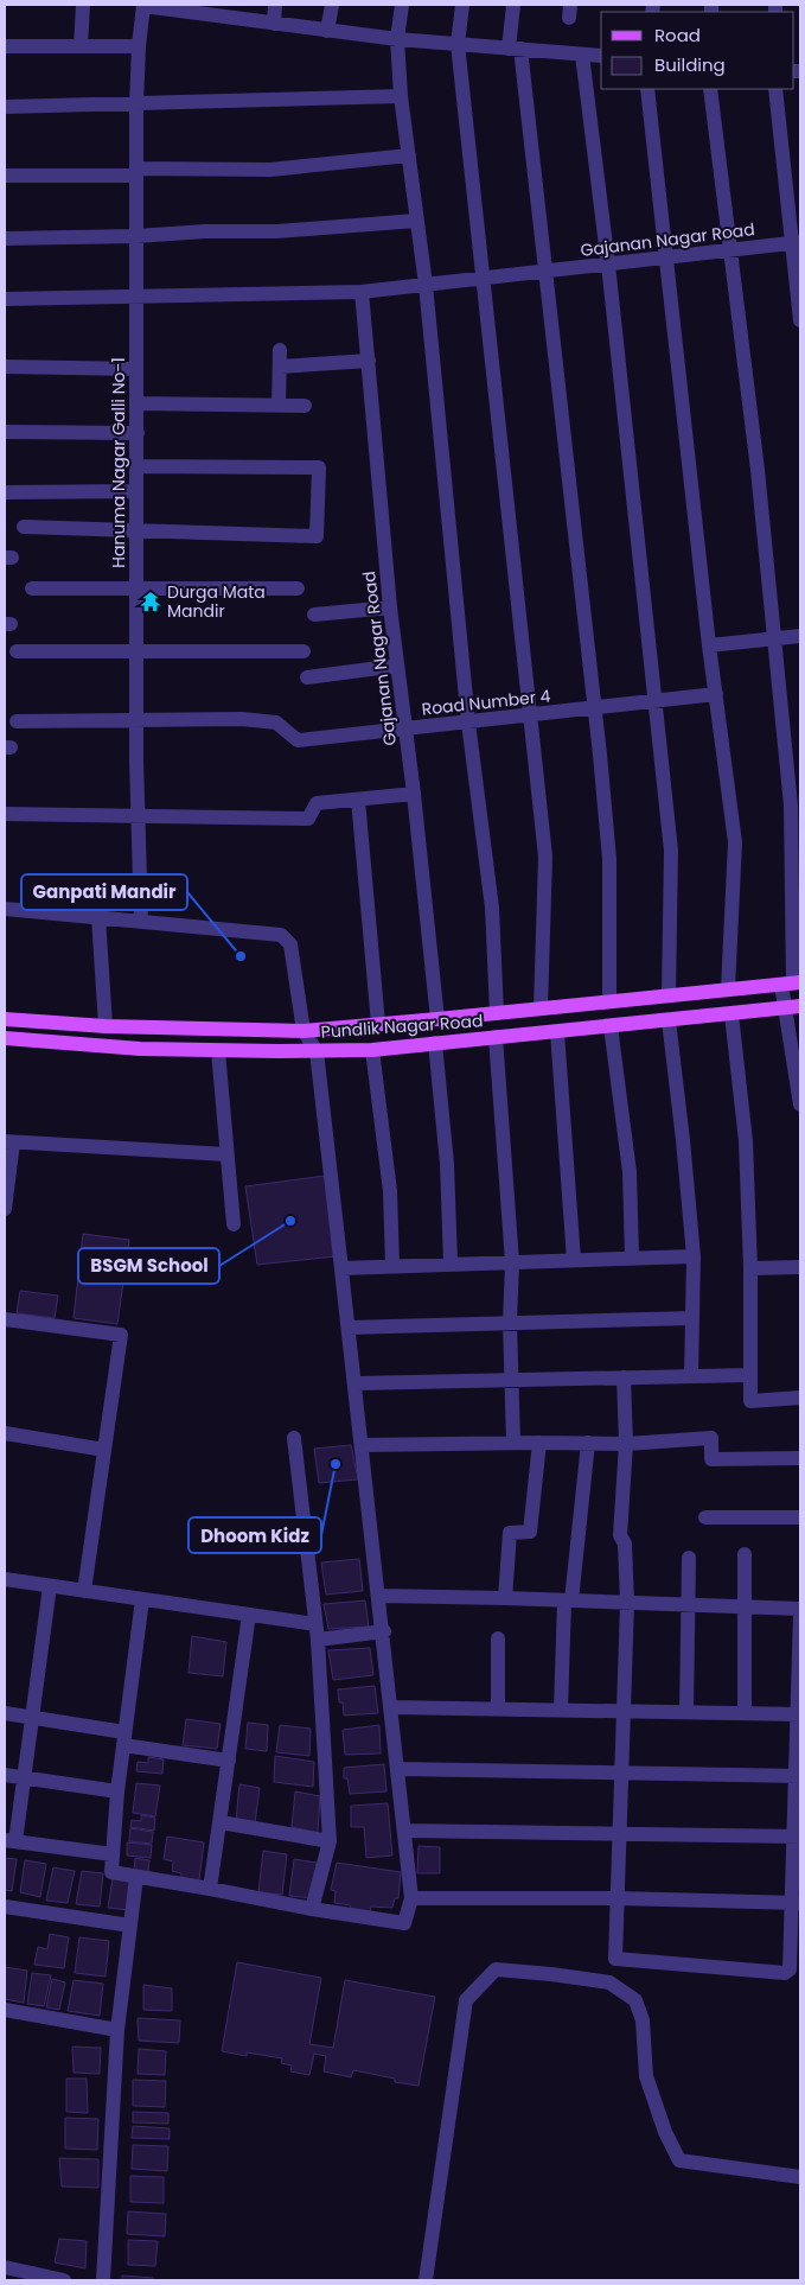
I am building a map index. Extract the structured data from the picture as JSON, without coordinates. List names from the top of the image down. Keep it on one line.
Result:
{"streets":{"main road":["Pundlik Nagar Road"],"street":["Gajanan Nagar Road","Hanuma Nagar Galli No-1","Road Number 4"]},"crossings":[["Gajanan Nagar Road","Hanuma Nagar Galli No-1"],["Gajanan Nagar Road","Road Number 4"],["Gajanan Nagar Road","Pundlik Nagar Road"],["Hanuma Nagar Galli No-1","Road Number 4"]],"places":{"temple":["Durga Mata Mandir"],"other":["Ganpati Mandir","BSGM School","Dhoom Kidz"]},"legend":["Road","Building"]}
